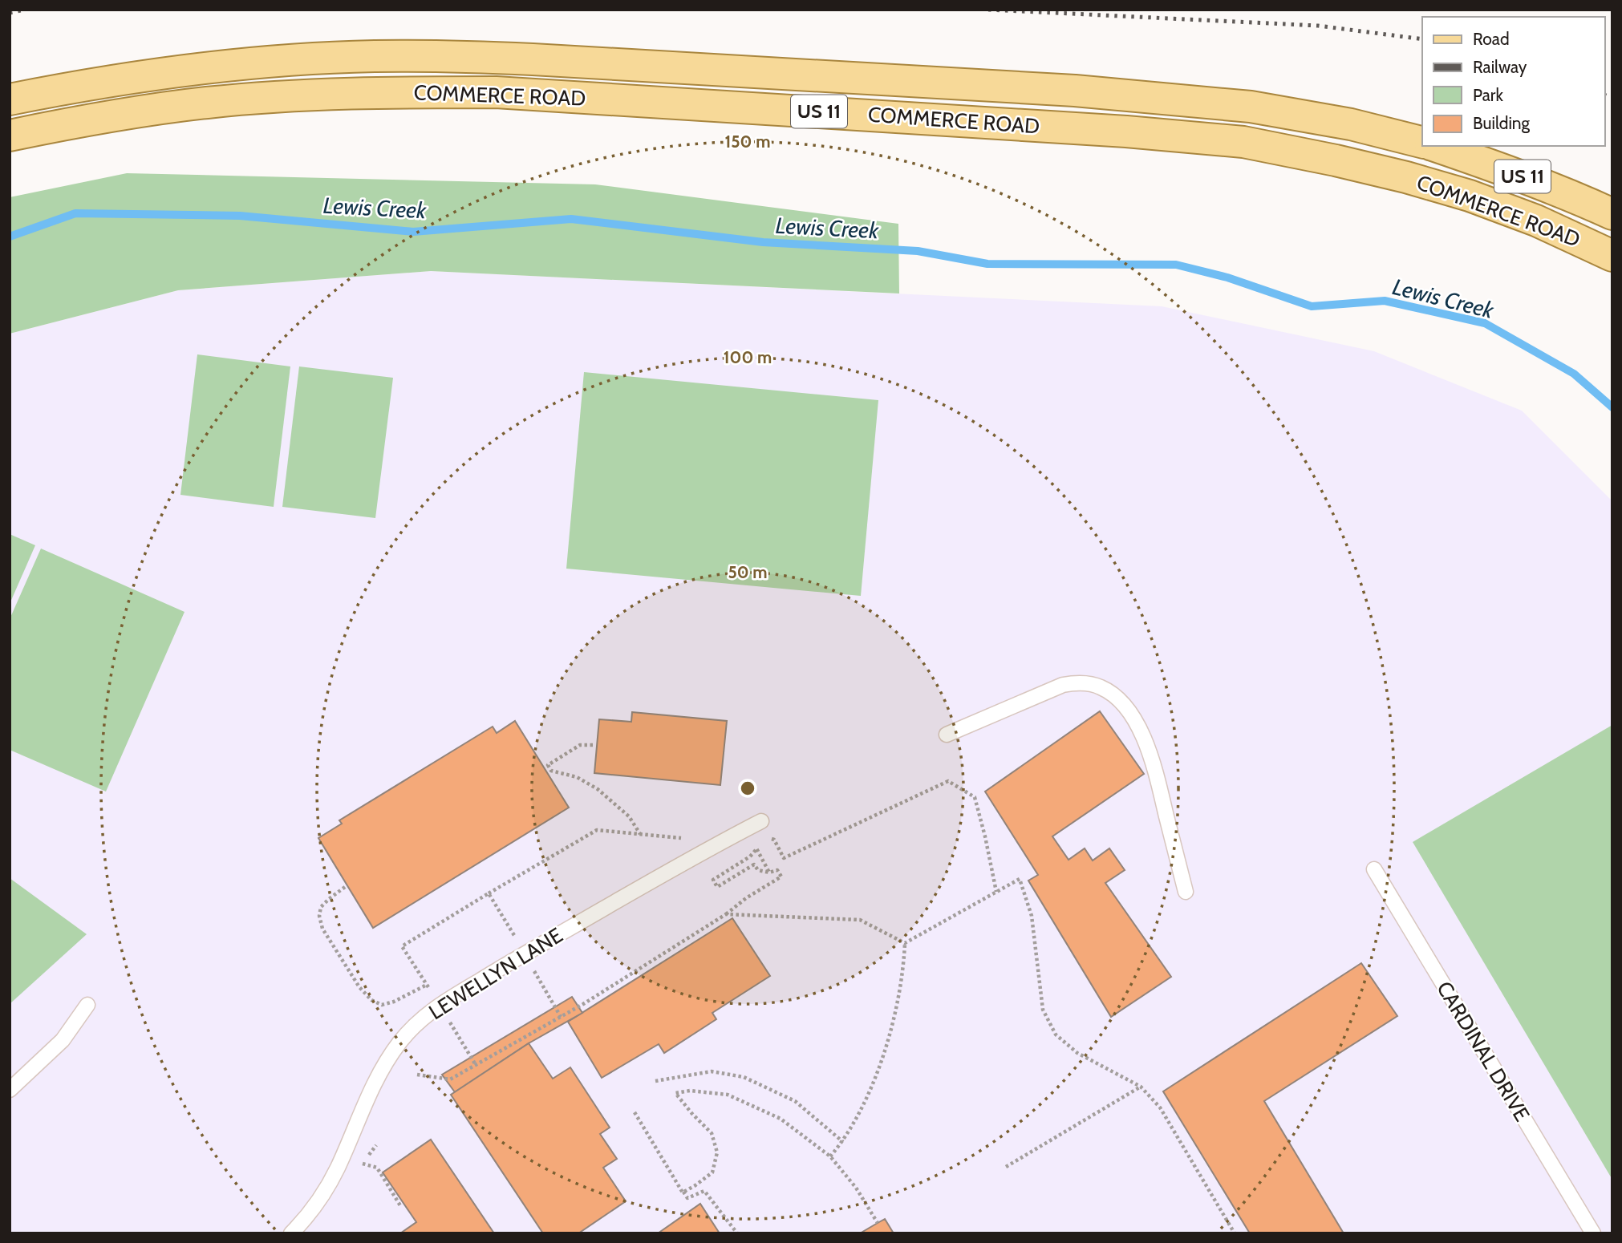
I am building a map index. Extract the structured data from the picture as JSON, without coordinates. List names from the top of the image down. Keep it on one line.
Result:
{"streets":{"main road":["COMMERCE ROAD","US 11"],"lane":["LEWELLYN LANE","CARDINAL DRIVE"]},"water":["Lewis Creek"],"legend":["Road","Railway","Park","Building"],"rings":["150 m","100 m","50 m"]}
